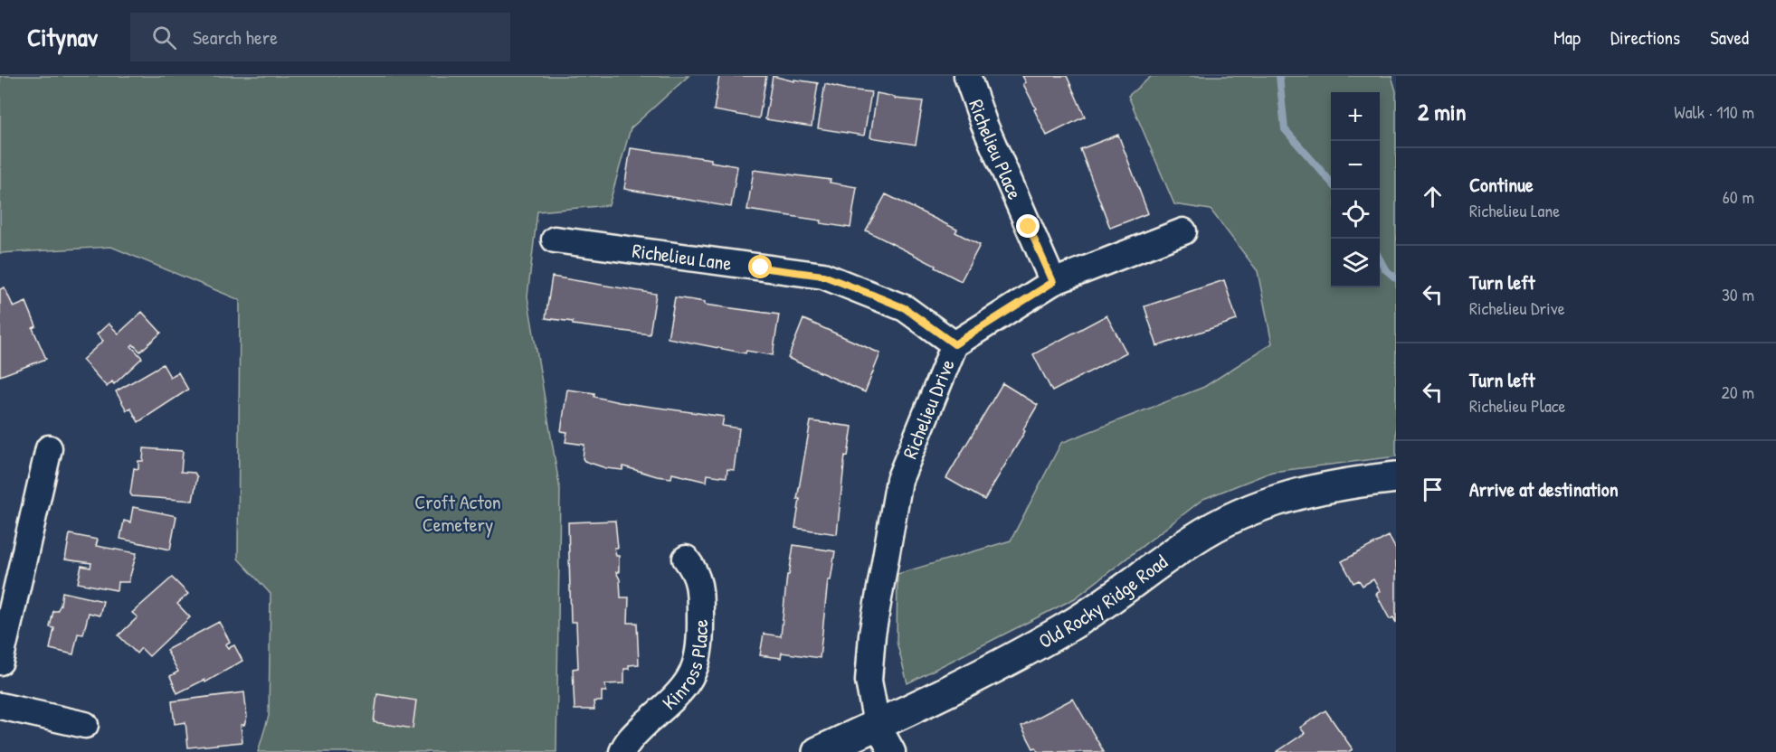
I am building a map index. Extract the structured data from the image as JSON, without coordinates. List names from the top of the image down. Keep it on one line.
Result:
{"streets":{"street":["Richelieu Place","Richelieu Lane","Richelieu Drive","Old Rocky Ridge Road","Kinross Place"]},"crossings":[["Richelieu Place","Richelieu Drive"],["Richelieu Lane","Richelieu Drive"],["Richelieu Drive","Old Rocky Ridge Road"]],"parks":["Croft Acton Cemetery"],"page":{"header":"Citynav","search":"Search here","nav":["Map","Directions","Saved"],"heading":["2 min","Walk · 110 m"],"map_buttons":["+","−"],"list":[["Continue","Richelieu Lane","60 m"],["Turn left","Richelieu Drive","30 m"],["Turn left","Richelieu Place","20 m"],"Arrive at destination"]}}
